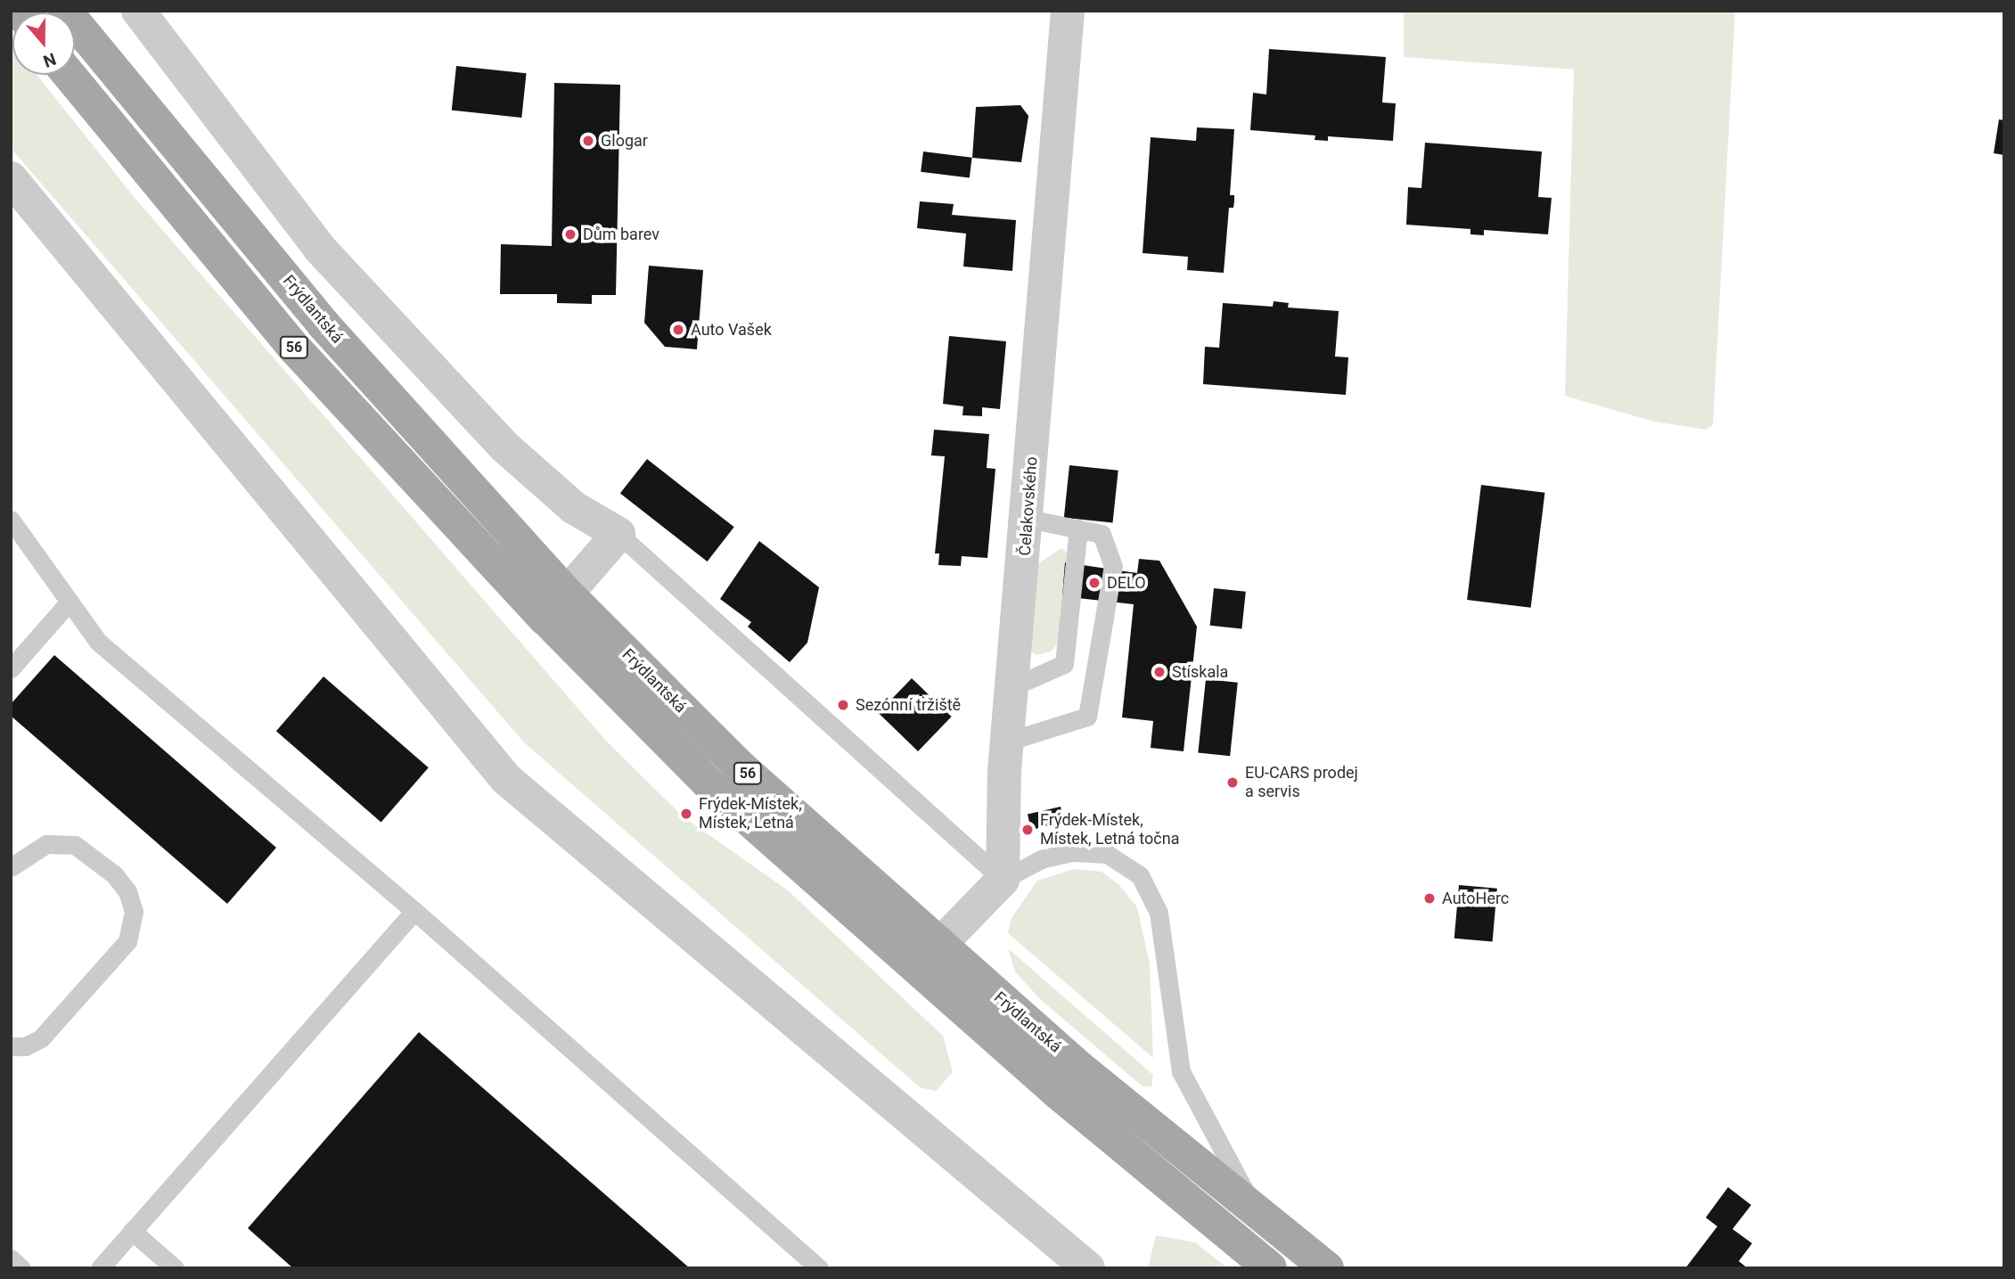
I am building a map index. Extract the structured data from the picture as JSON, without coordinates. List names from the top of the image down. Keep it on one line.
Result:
{"streets":{"main road":["Frýdlantská","56"],"street":["Čelakovského"]},"places":["Glogar","Dům barev","Auto Vašek","DELO","Stískala","Sezónní tržiště","EU-CARS prodej a servis","Frýdek-Místek, Místek, Letná","Frýdek-Místek, Místek, Letná točna","AutoHerc"],"north":"bottom"}
